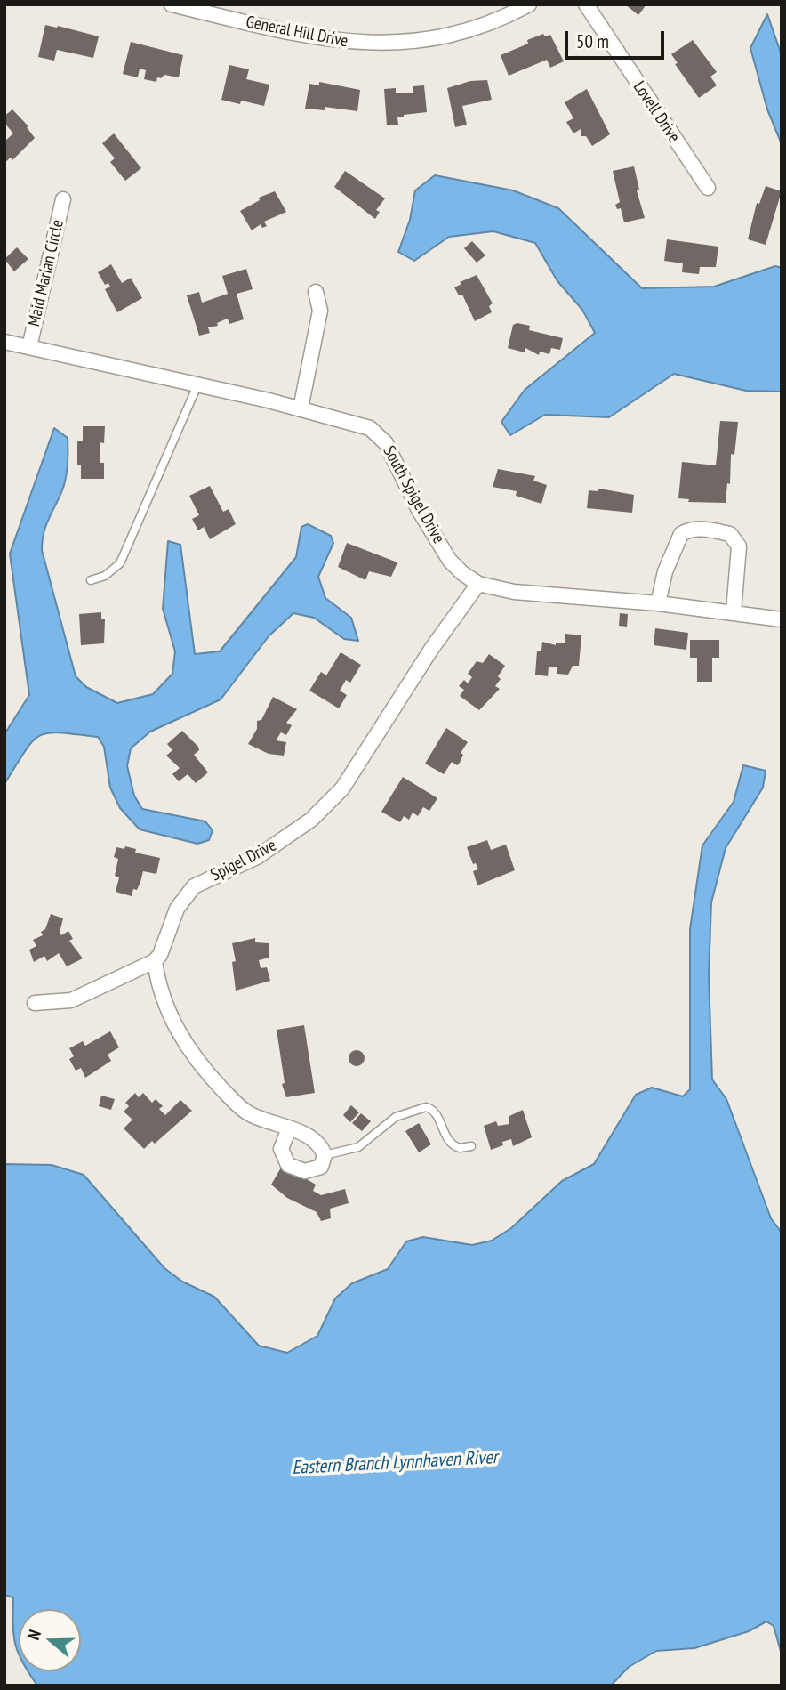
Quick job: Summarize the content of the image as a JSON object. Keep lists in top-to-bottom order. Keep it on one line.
{"streets":{"street":["General Hill Drive","Lovell Drive","Maid Marian Circle","South Spigel Drive","Spigel Drive"]},"crossings":[["Maid Marian Circle","South Spigel Drive"],["South Spigel Drive","Spigel Drive"]],"water":["Eastern Branch Lynnhaven River"],"scale_bar":"50 m","north":"left"}
